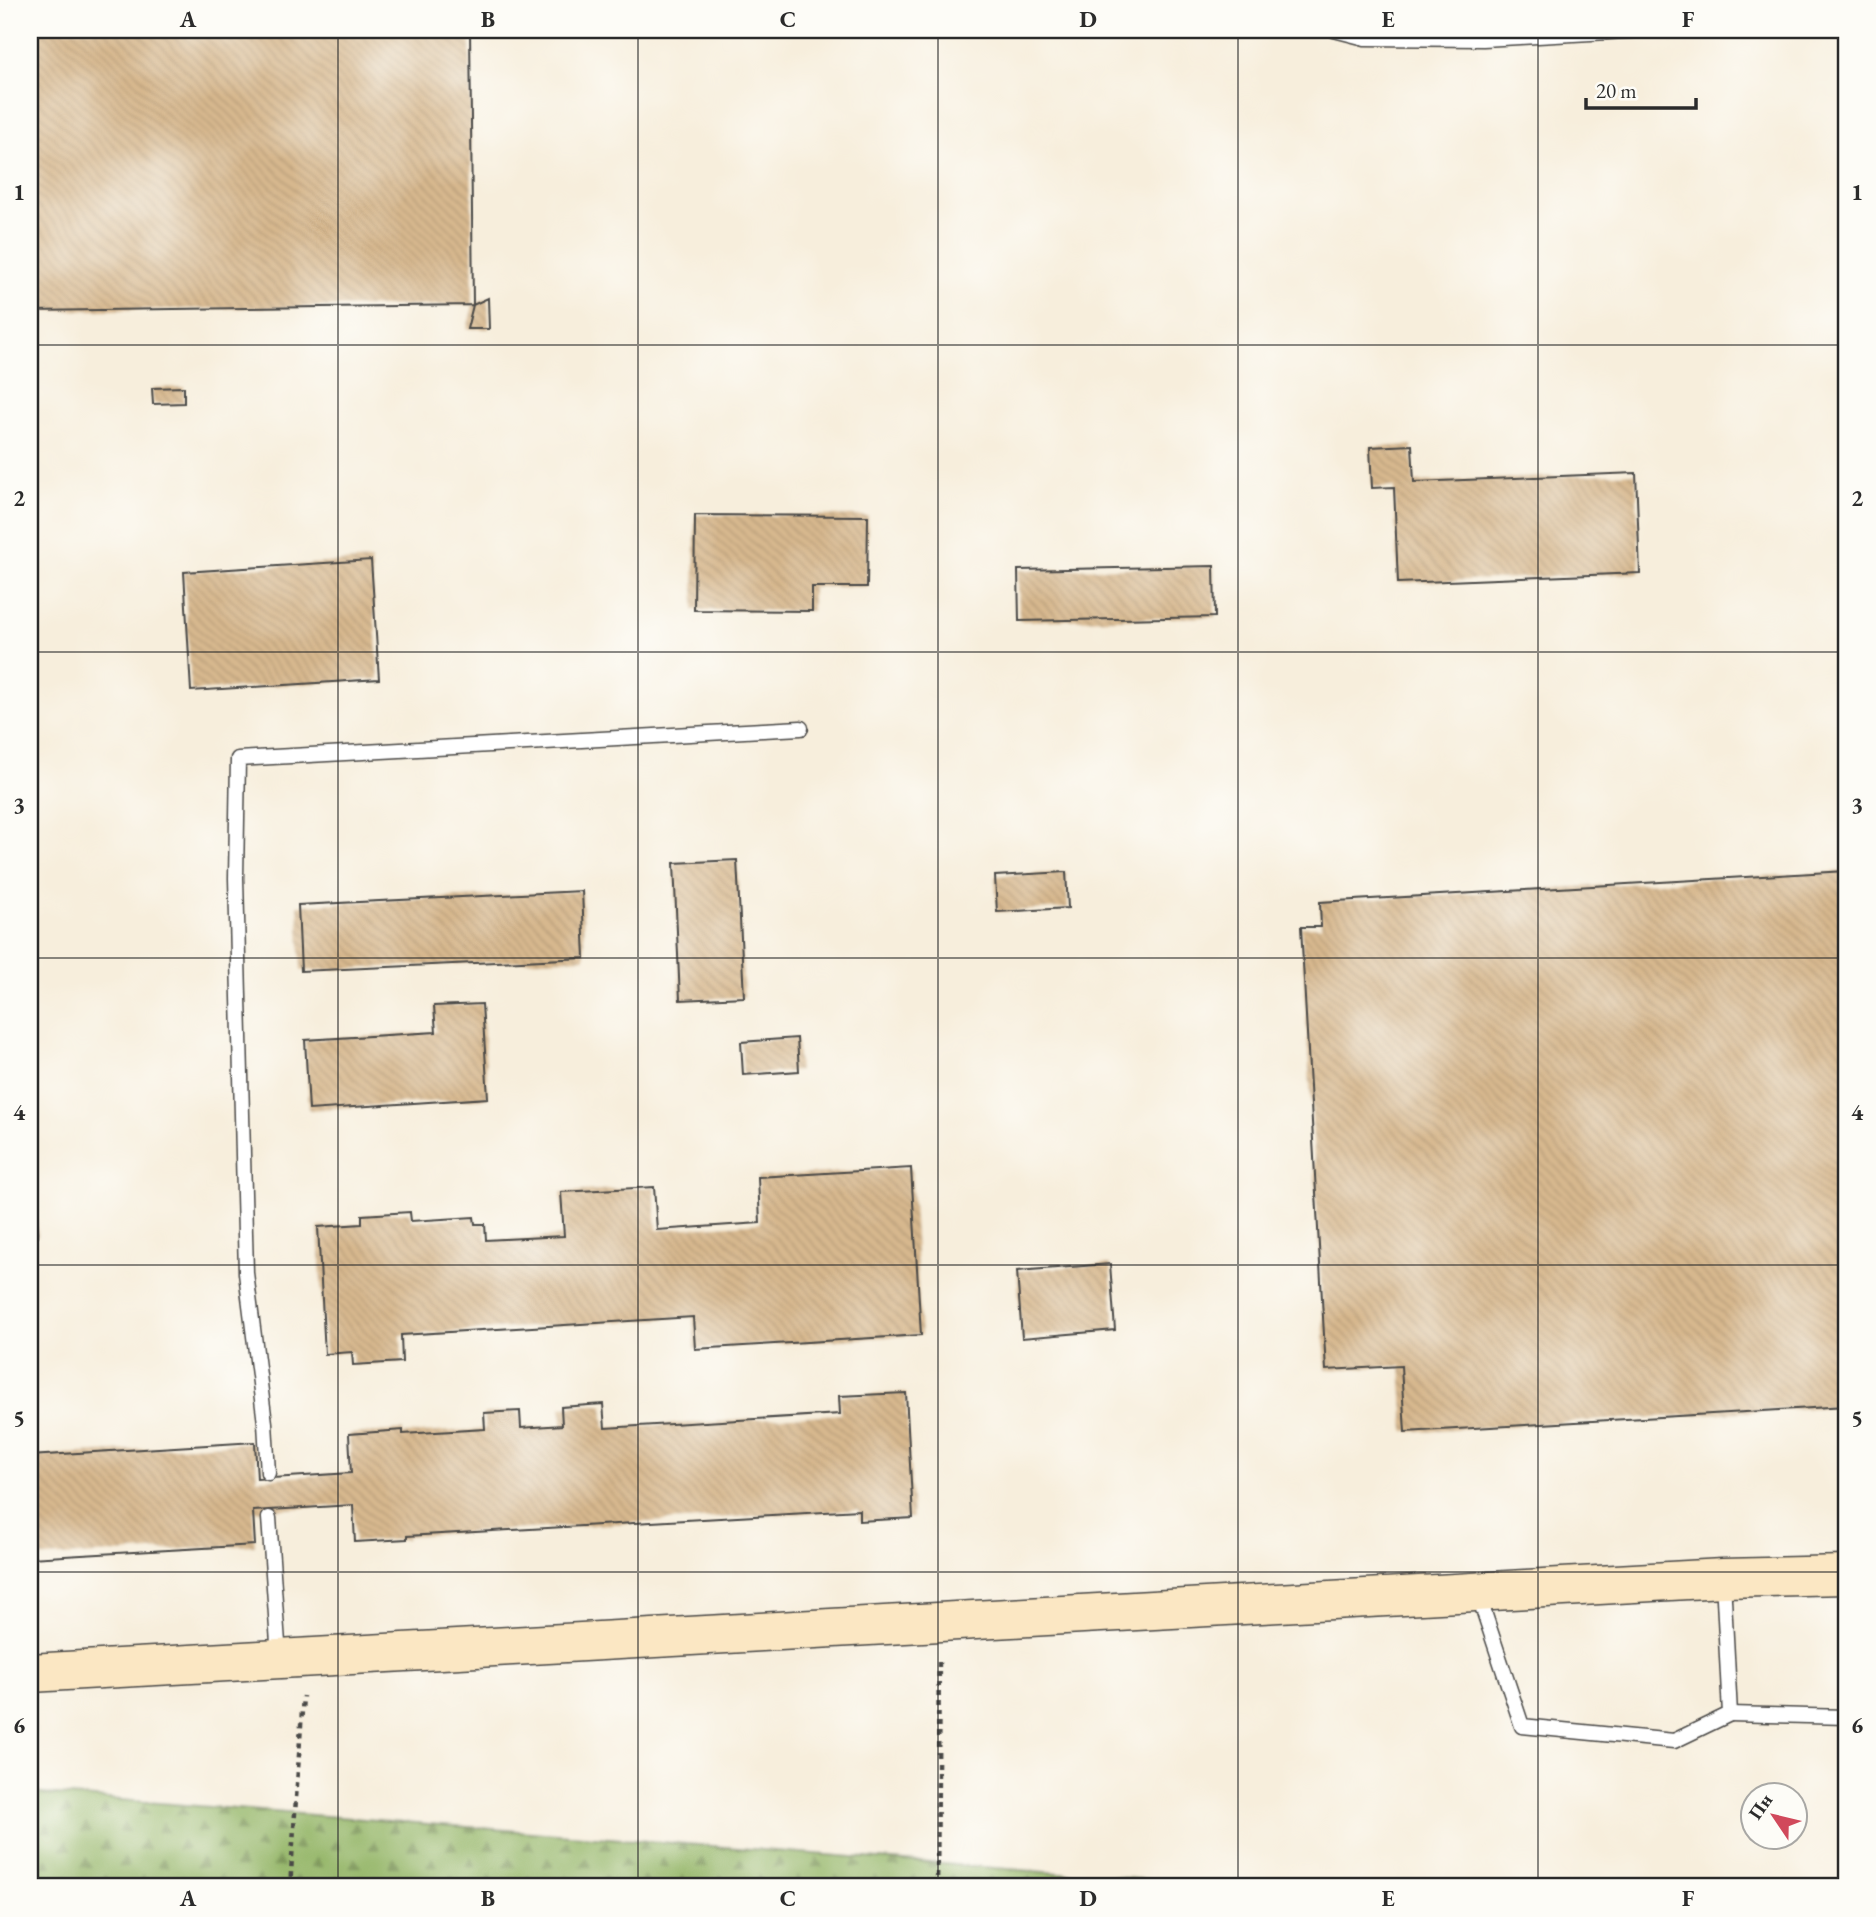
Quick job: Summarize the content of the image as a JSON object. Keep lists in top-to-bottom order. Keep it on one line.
{"scale_bar":"20 m","north":"top left","grid":{"columns":["A","B","C","D","E","F"],"rows":["1","2","3","4","5","6"]}}
